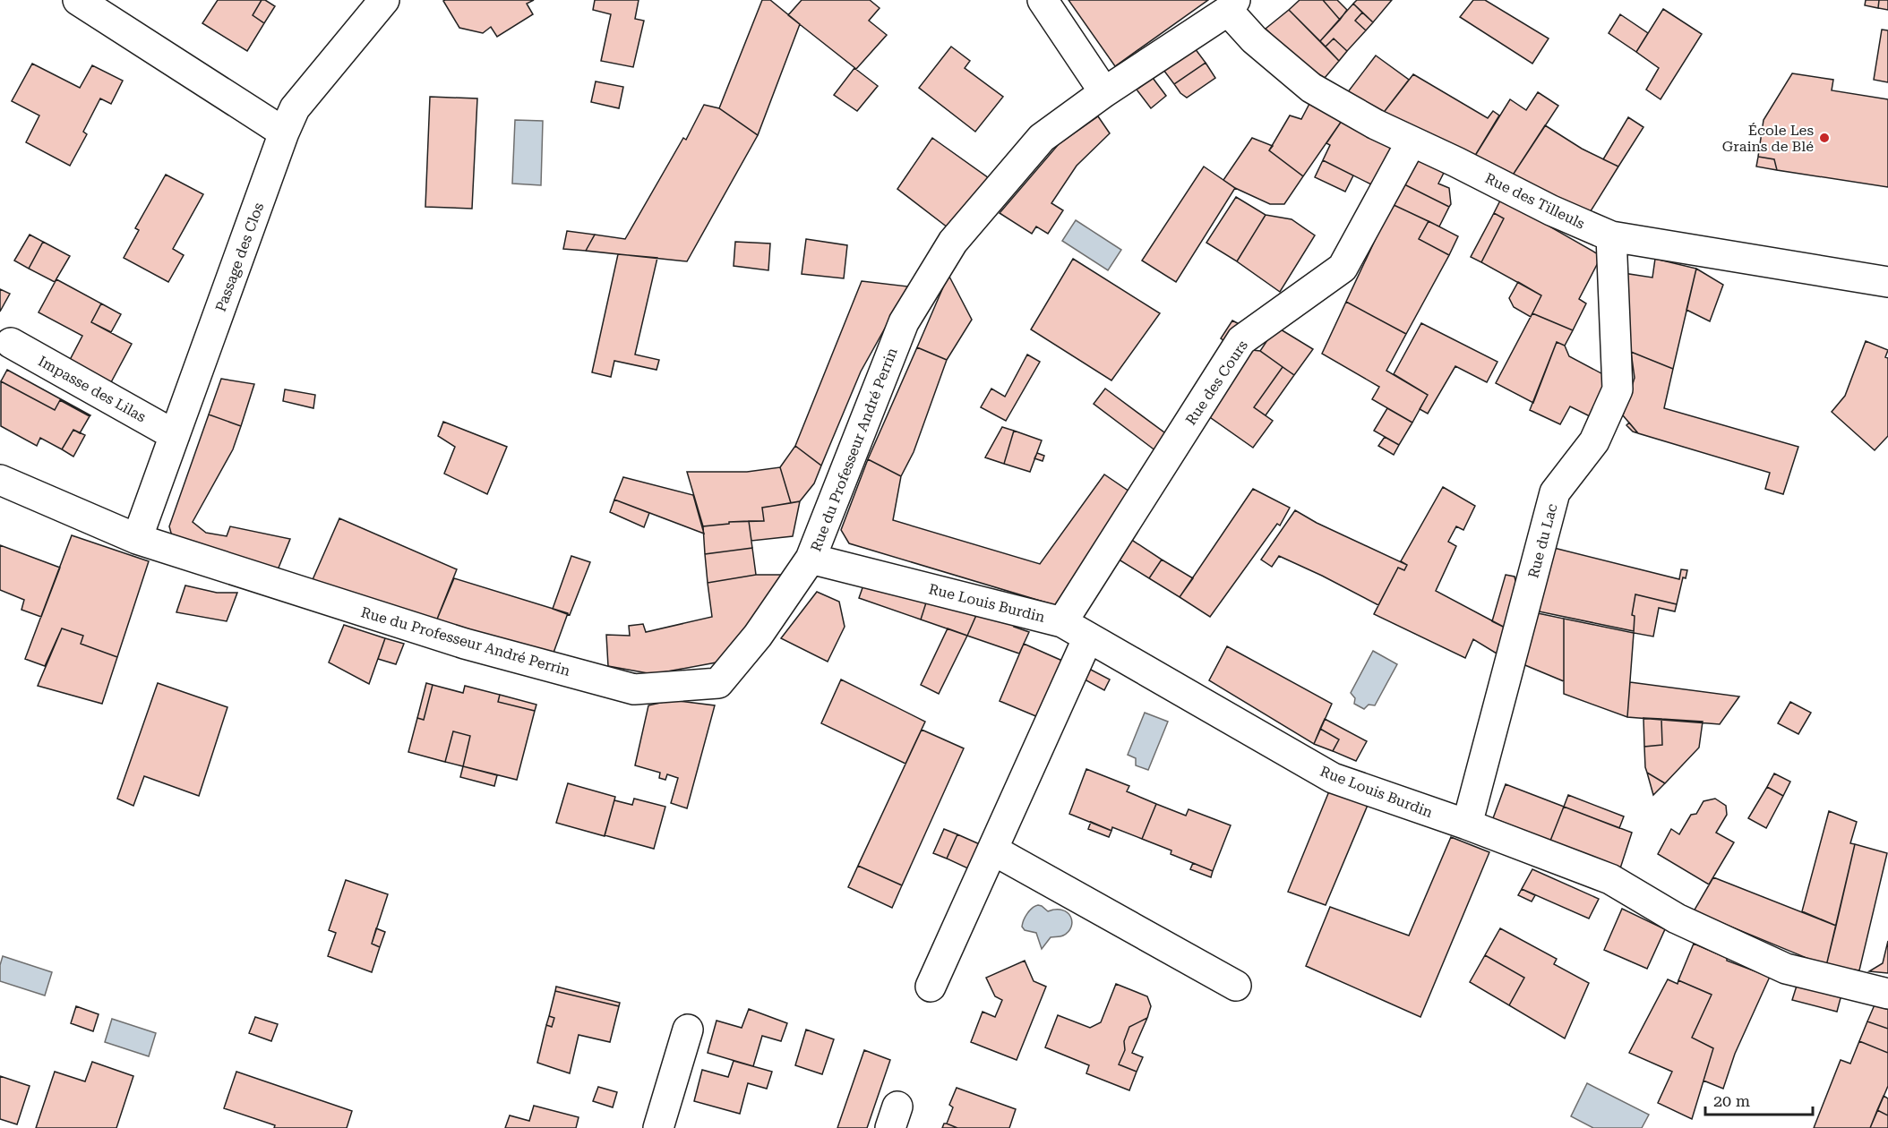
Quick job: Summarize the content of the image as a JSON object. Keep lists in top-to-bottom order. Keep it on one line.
{"streets":{"street":["Rue des Tilleuls","Passage des Clos","Rue des Cours","Impasse des Lilas","Rue du Professeur André Perrin","Rue du Lac","Rue Louis Burdin"]},"crossings":[["Rue des Tilleuls","Rue des Cours"],["Rue des Tilleuls","Rue du Professeur André Perrin"],["Rue des Tilleuls","Rue du Lac"],["Passage des Clos","Impasse des Lilas"],["Passage des Clos","Rue du Professeur André Perrin"],["Rue des Cours","Rue Louis Burdin"],["Rue du Professeur André Perrin","Rue Louis Burdin"],["Rue du Lac","Rue Louis Burdin"]],"places":["École Les Grains de Blé"],"scale_bar":"20 m"}
